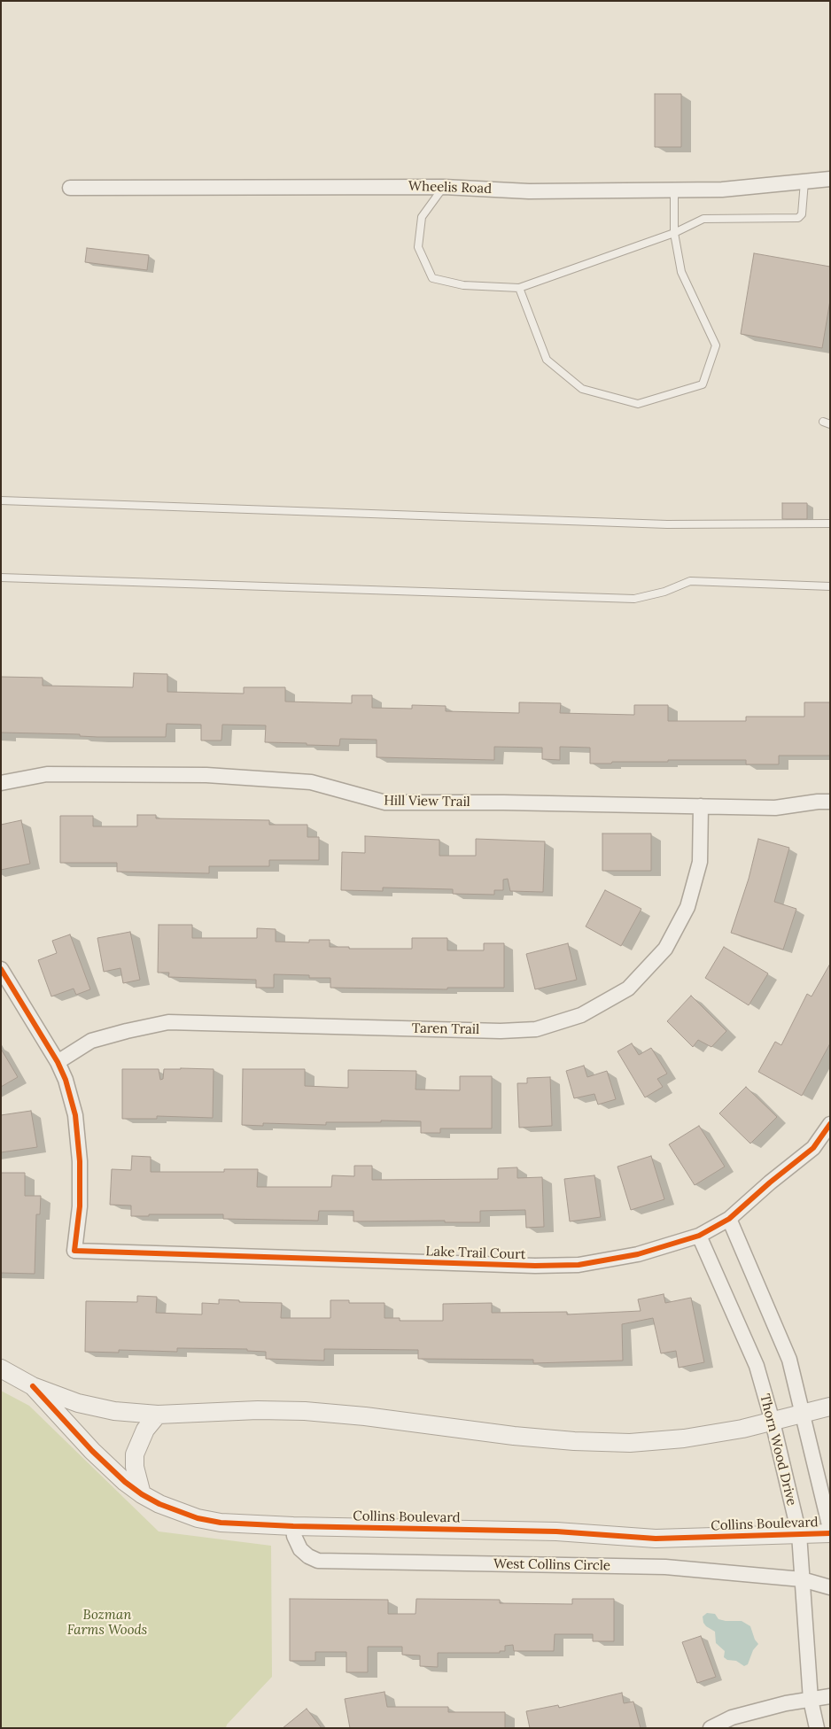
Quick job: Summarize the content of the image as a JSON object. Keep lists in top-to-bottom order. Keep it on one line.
{"streets":{"street":["Wheelis Road","Hill View Trail","Taren Trail","Lake Trail Court","Thorn Wood Drive","Collins Boulevard","West Collins Circle"]},"crossings":[["Hill View Trail","Taren Trail"],["Taren Trail","Lake Trail Court"],["Lake Trail Court","Thorn Wood Drive"],["Thorn Wood Drive","Collins Boulevard"],["Thorn Wood Drive","West Collins Circle"],["Collins Boulevard","West Collins Circle"]],"parks":["Bozman Farms Woods"]}
